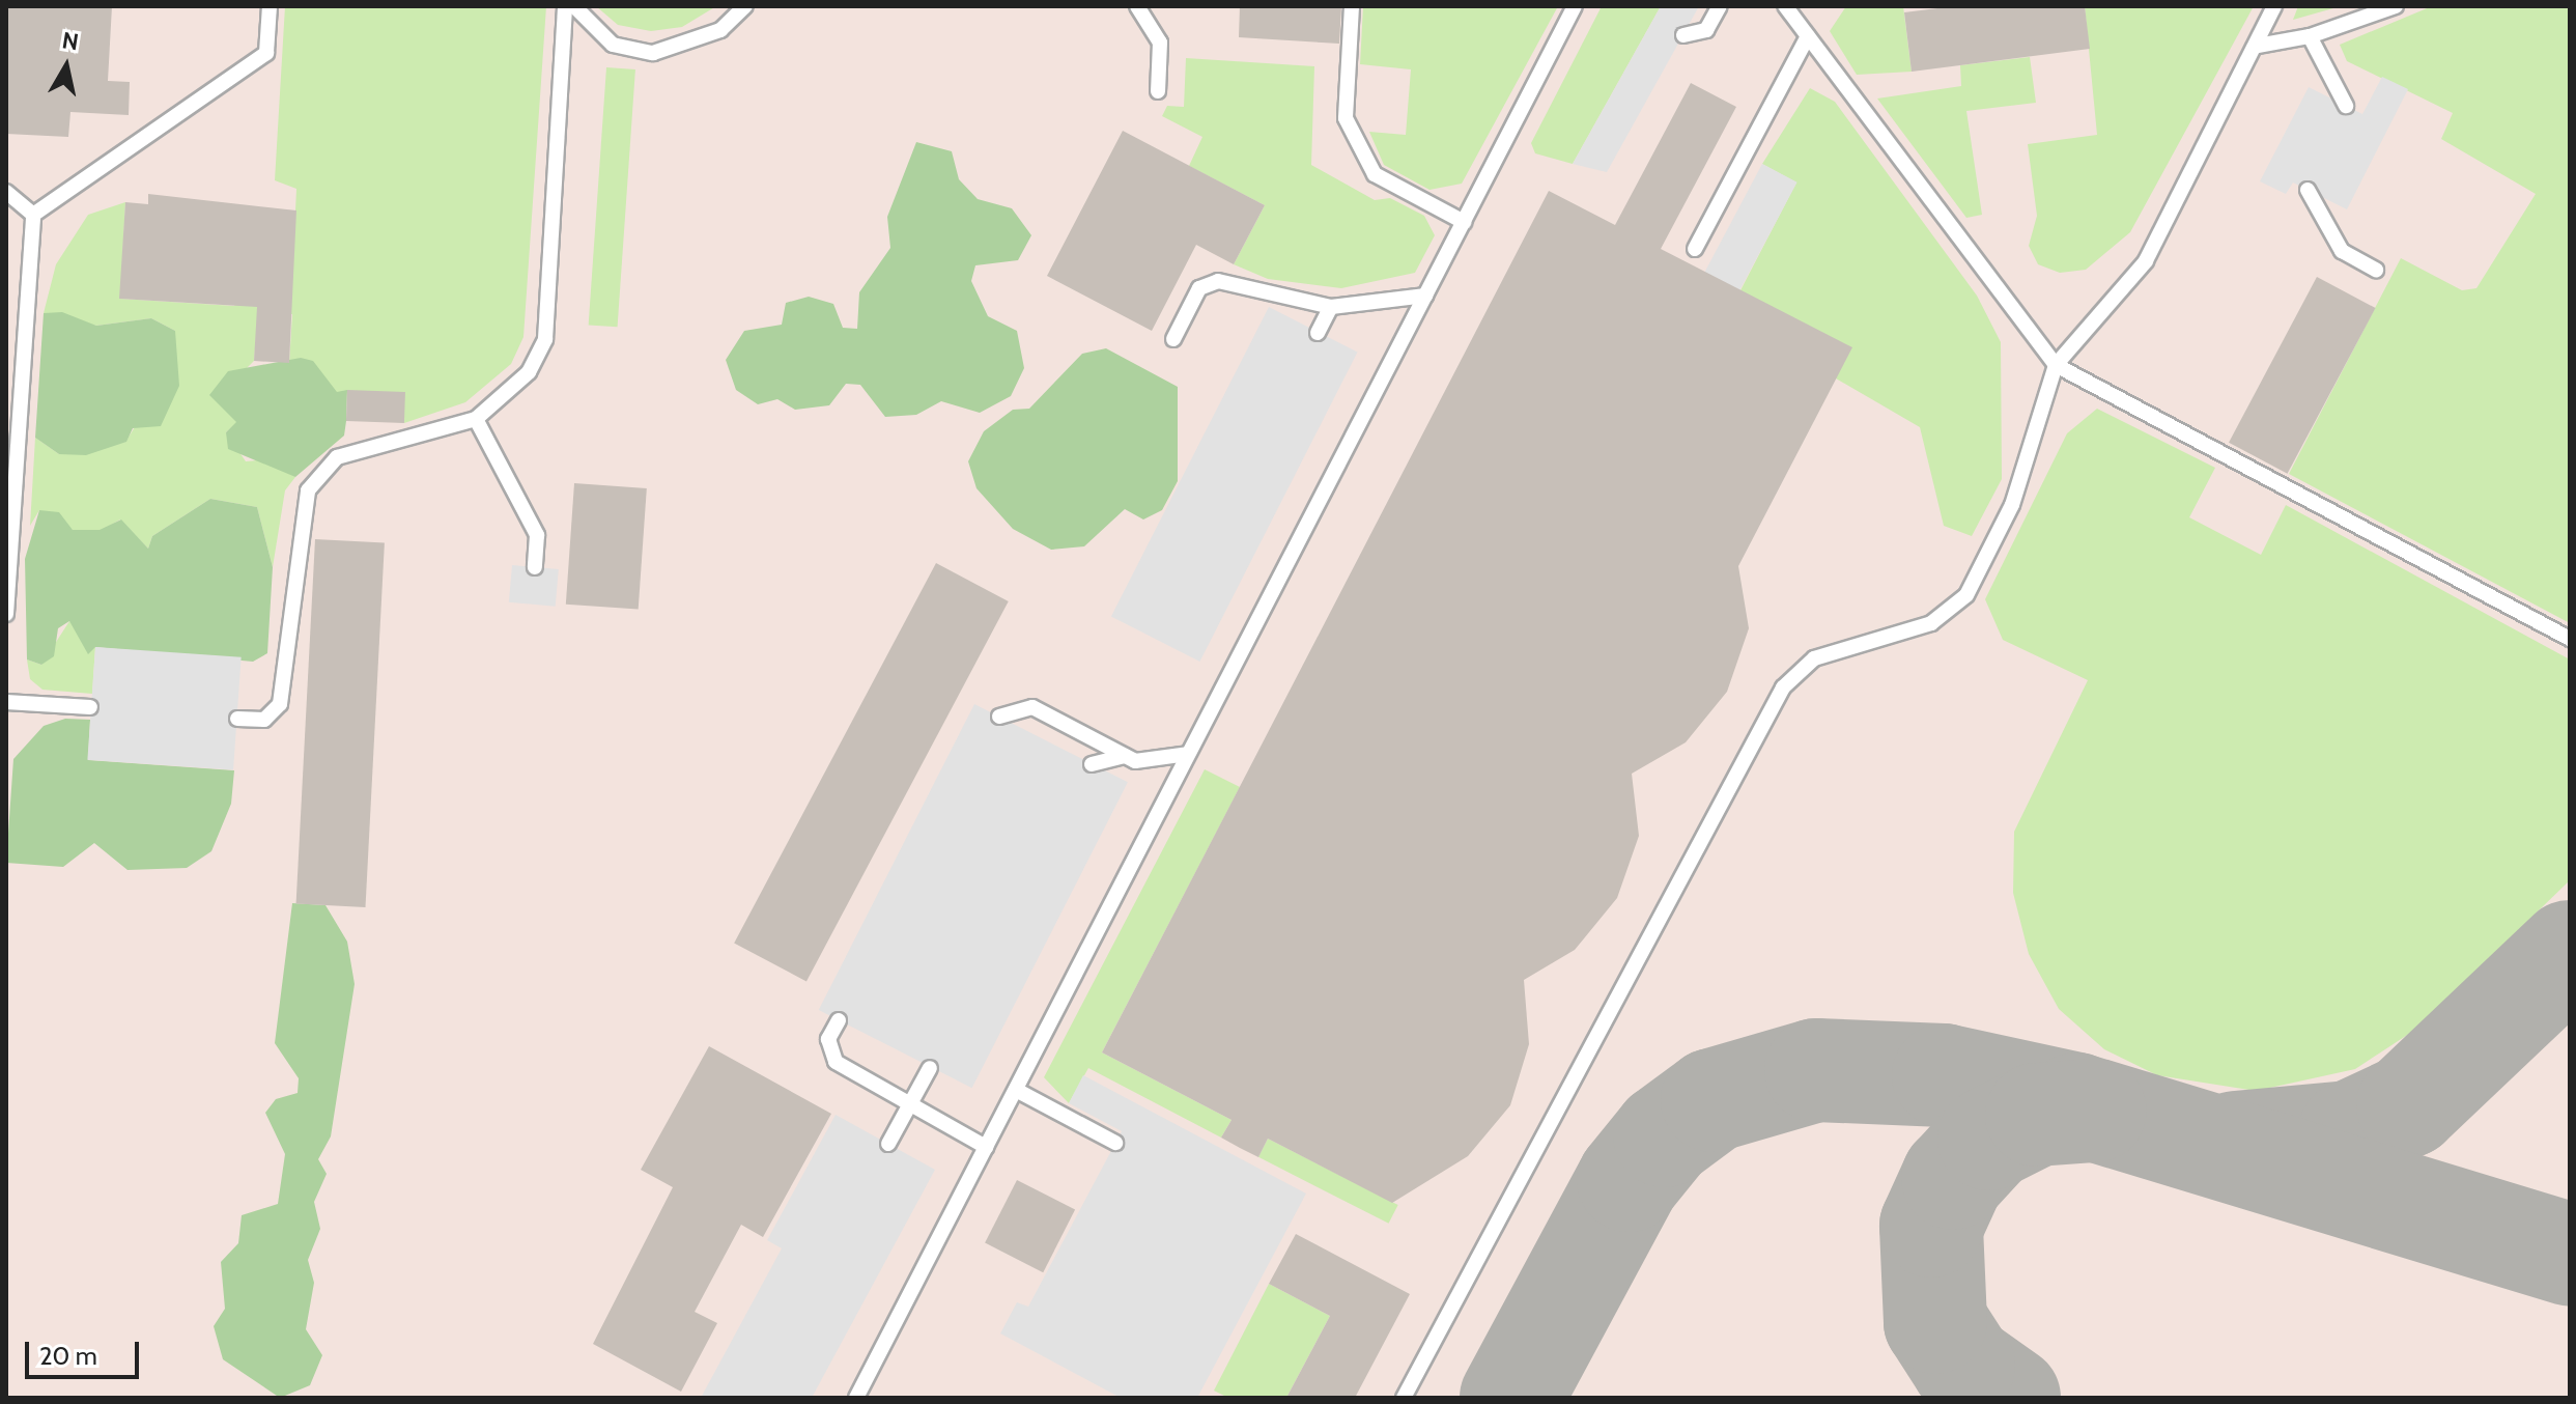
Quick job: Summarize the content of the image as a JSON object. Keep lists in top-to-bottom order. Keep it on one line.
{"scale_bar":"20 m","north":"top"}
